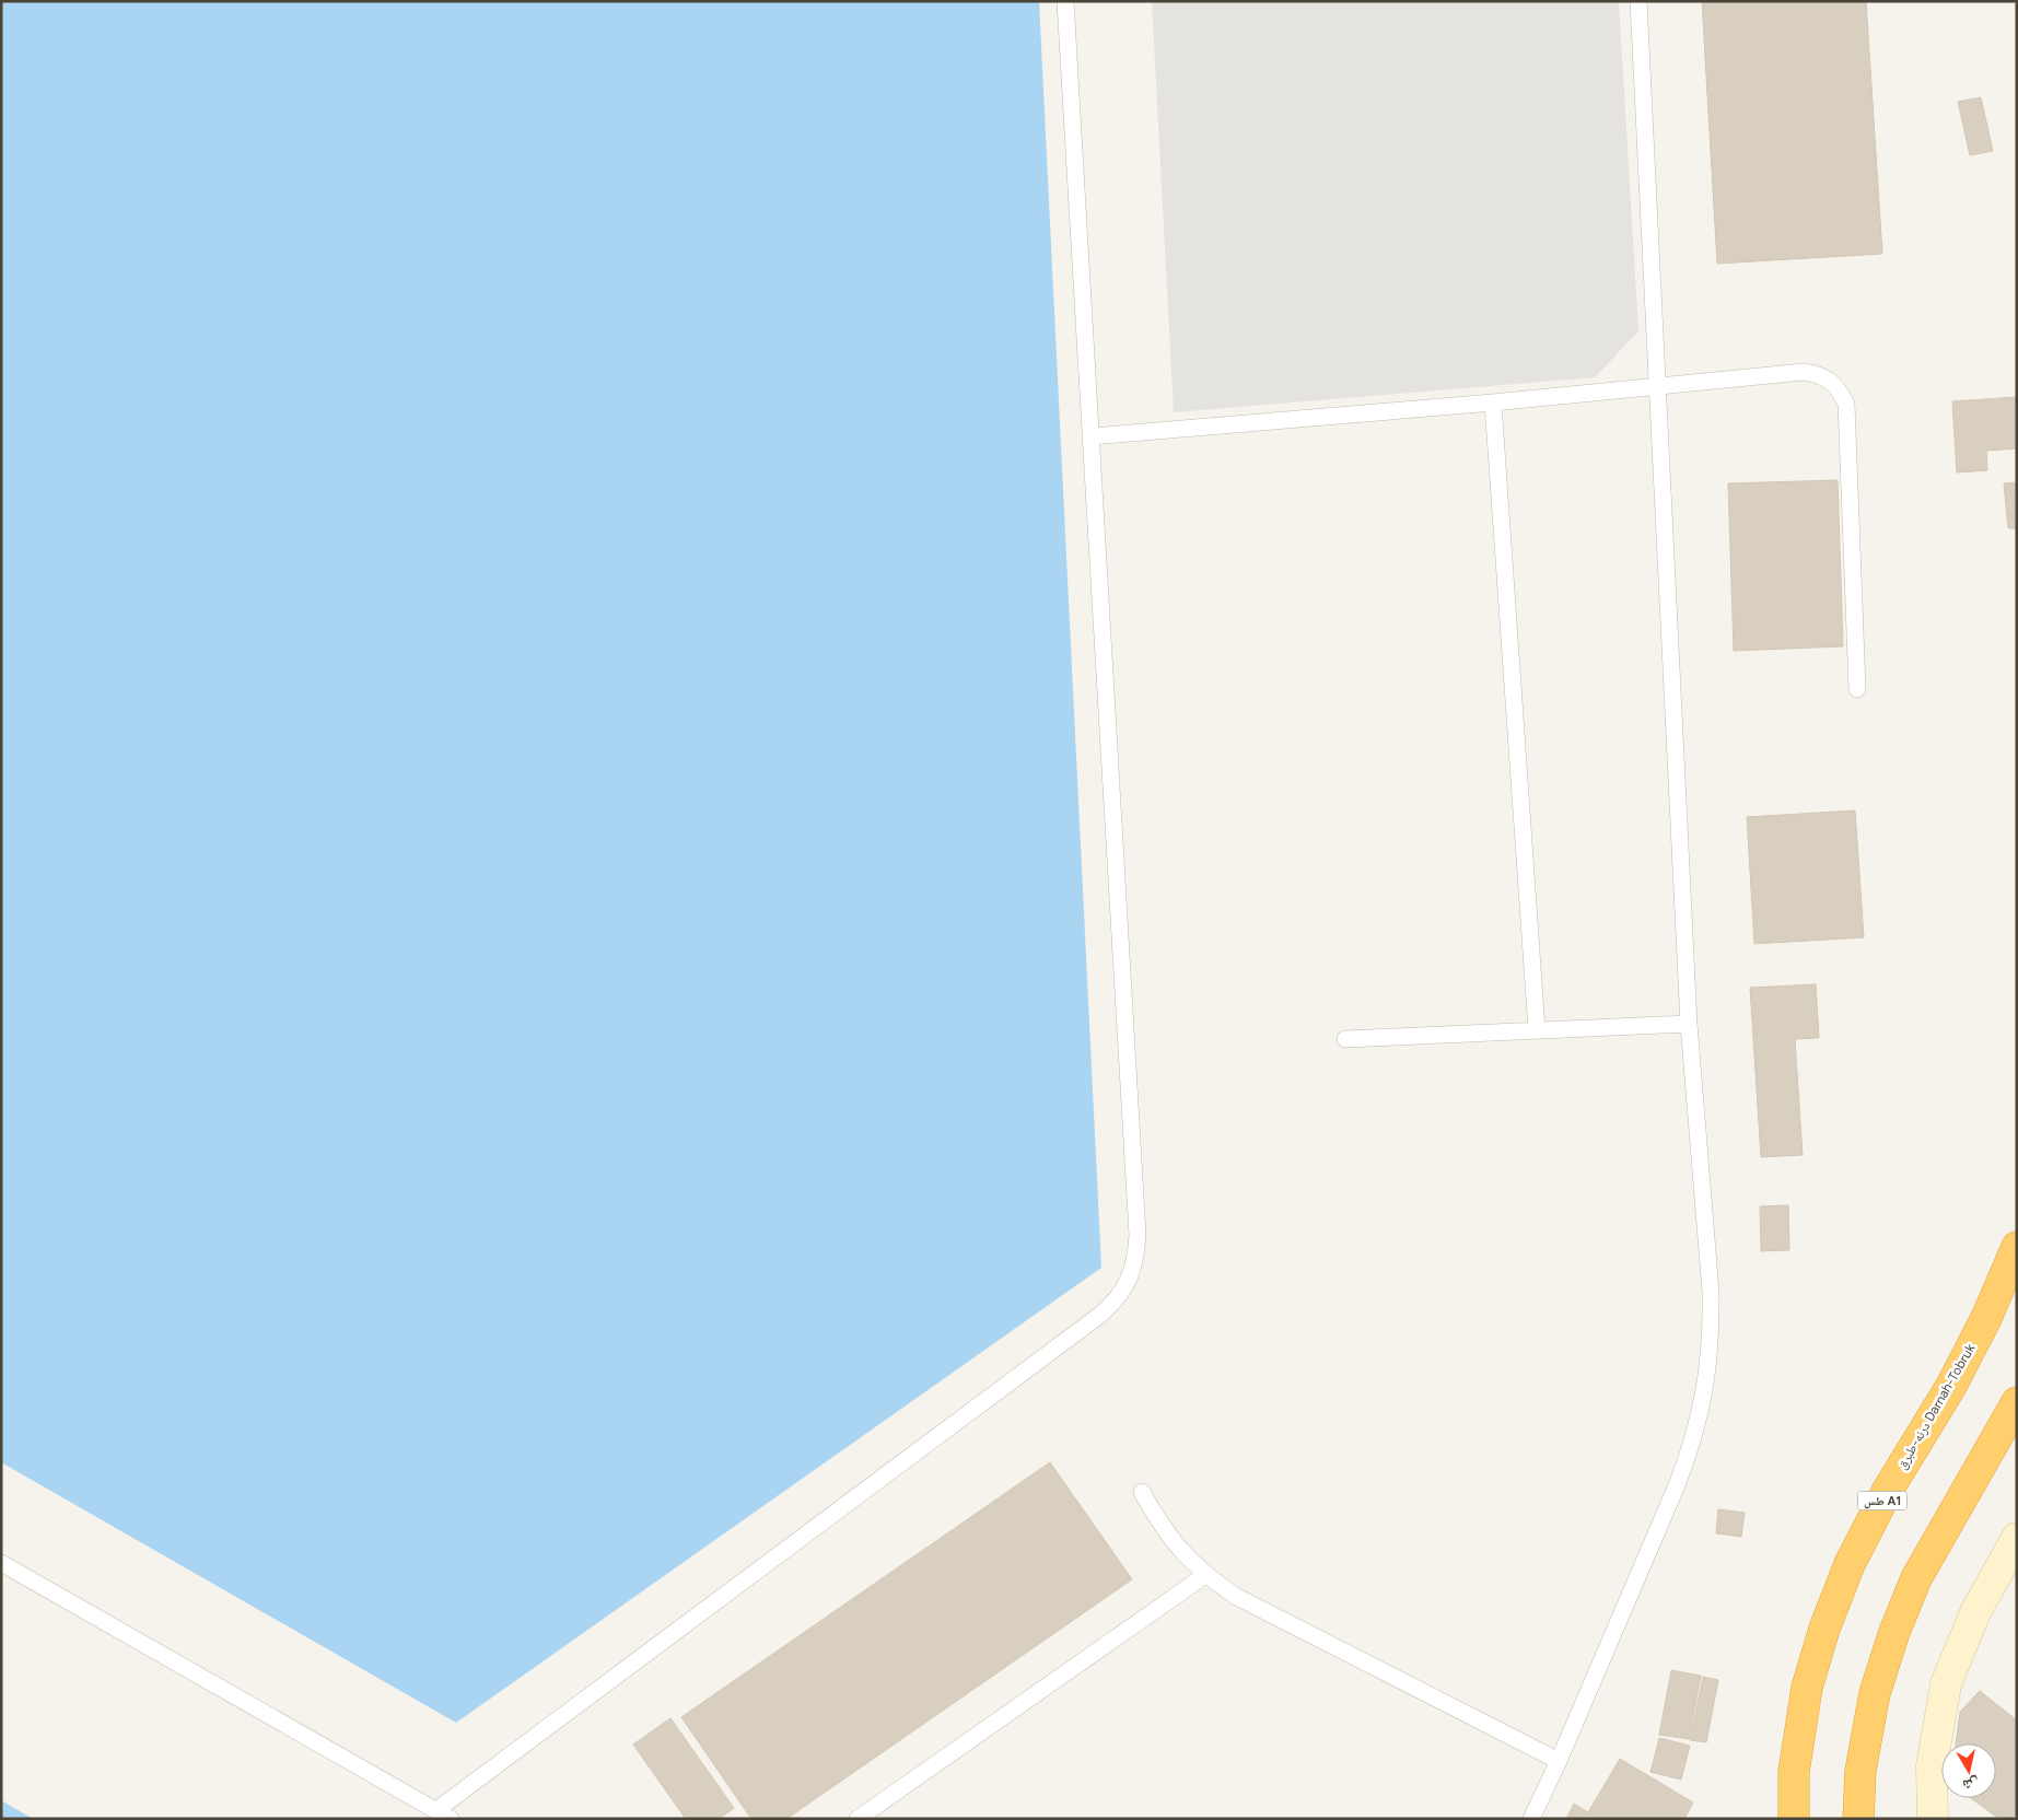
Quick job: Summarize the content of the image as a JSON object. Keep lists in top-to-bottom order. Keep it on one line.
{"streets":{"highway":["درنه-طبرق Darnah-Tobruk","طس A1"]},"north":"bottom"}
